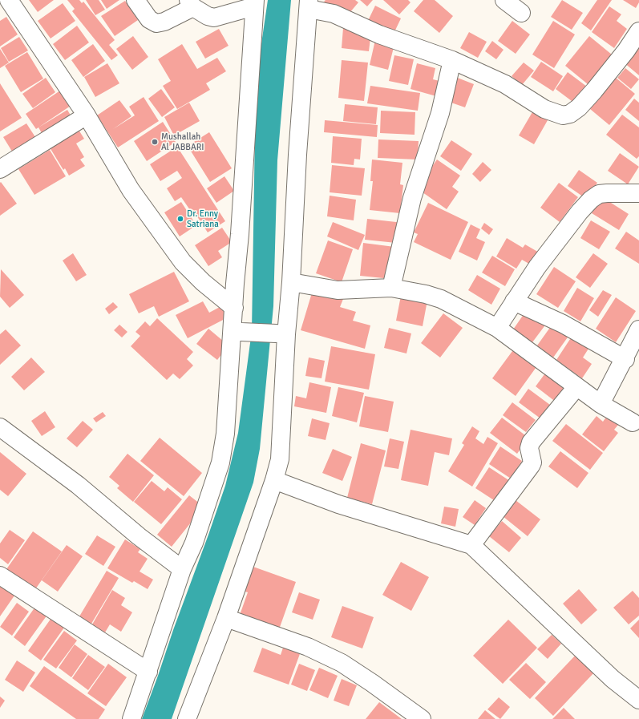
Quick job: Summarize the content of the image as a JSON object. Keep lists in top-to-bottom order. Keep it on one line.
{"places":["Mushallah Al JABBARI","Dr. Enny Satriana"]}
